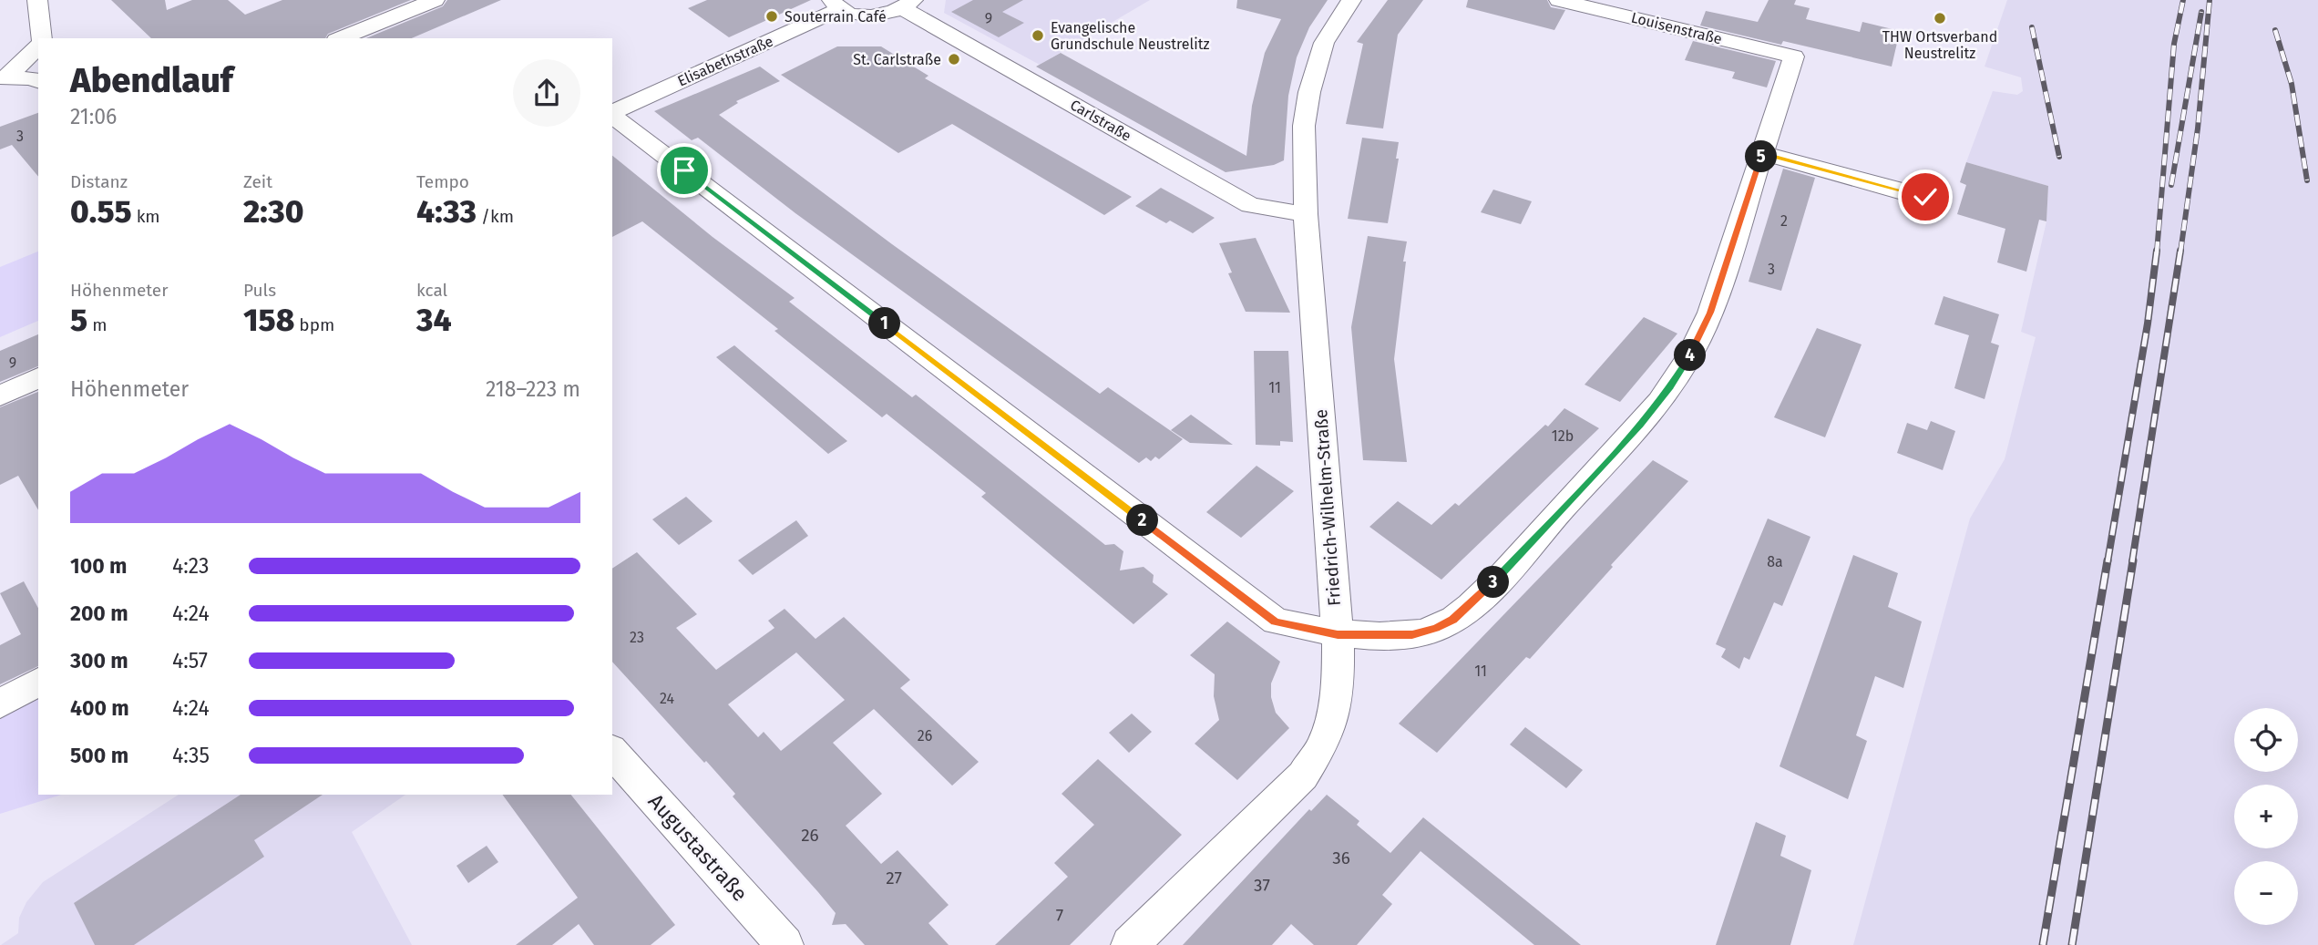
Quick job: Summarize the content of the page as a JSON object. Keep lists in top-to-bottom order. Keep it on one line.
{"streets":{"street":["Louisenstraße","Elisabethstraße","Carlstraße","Friedrich-Wilhelm-Straße","Augustastraße"]},"crossings":[["Carlstraße","Friedrich-Wilhelm-Straße"]],"places":["Souterrain Café","THW Ortsverband Neustrelitz","Evangelische Grundschule Neustrelitz","St. Carlstraße"],"house_numbers":["9","3","2","3","9","11","12b","8a","23","11","24","26","26","36","27","37","7"],"page":{"heading":["Abendlauf","21:06"],"pins":["5","1","4","2","3"],"stats":[["Distanz","0.55 km"],["Zeit","2:30"],["Tempo","4:33 /km"],["Höhenmeter","5 m"],["Puls","158 bpm"],["kcal","34"]],"chart":["Höhenmeter","218–223 m"],"list":[{"name":"100 m","note":"4:23"},{"name":"200 m","note":"4:24"},{"name":"300 m","note":"4:57"},{"name":"400 m","note":"4:24"},{"name":"500 m","note":"4:35"}],"map_buttons":["+","−"]}}
